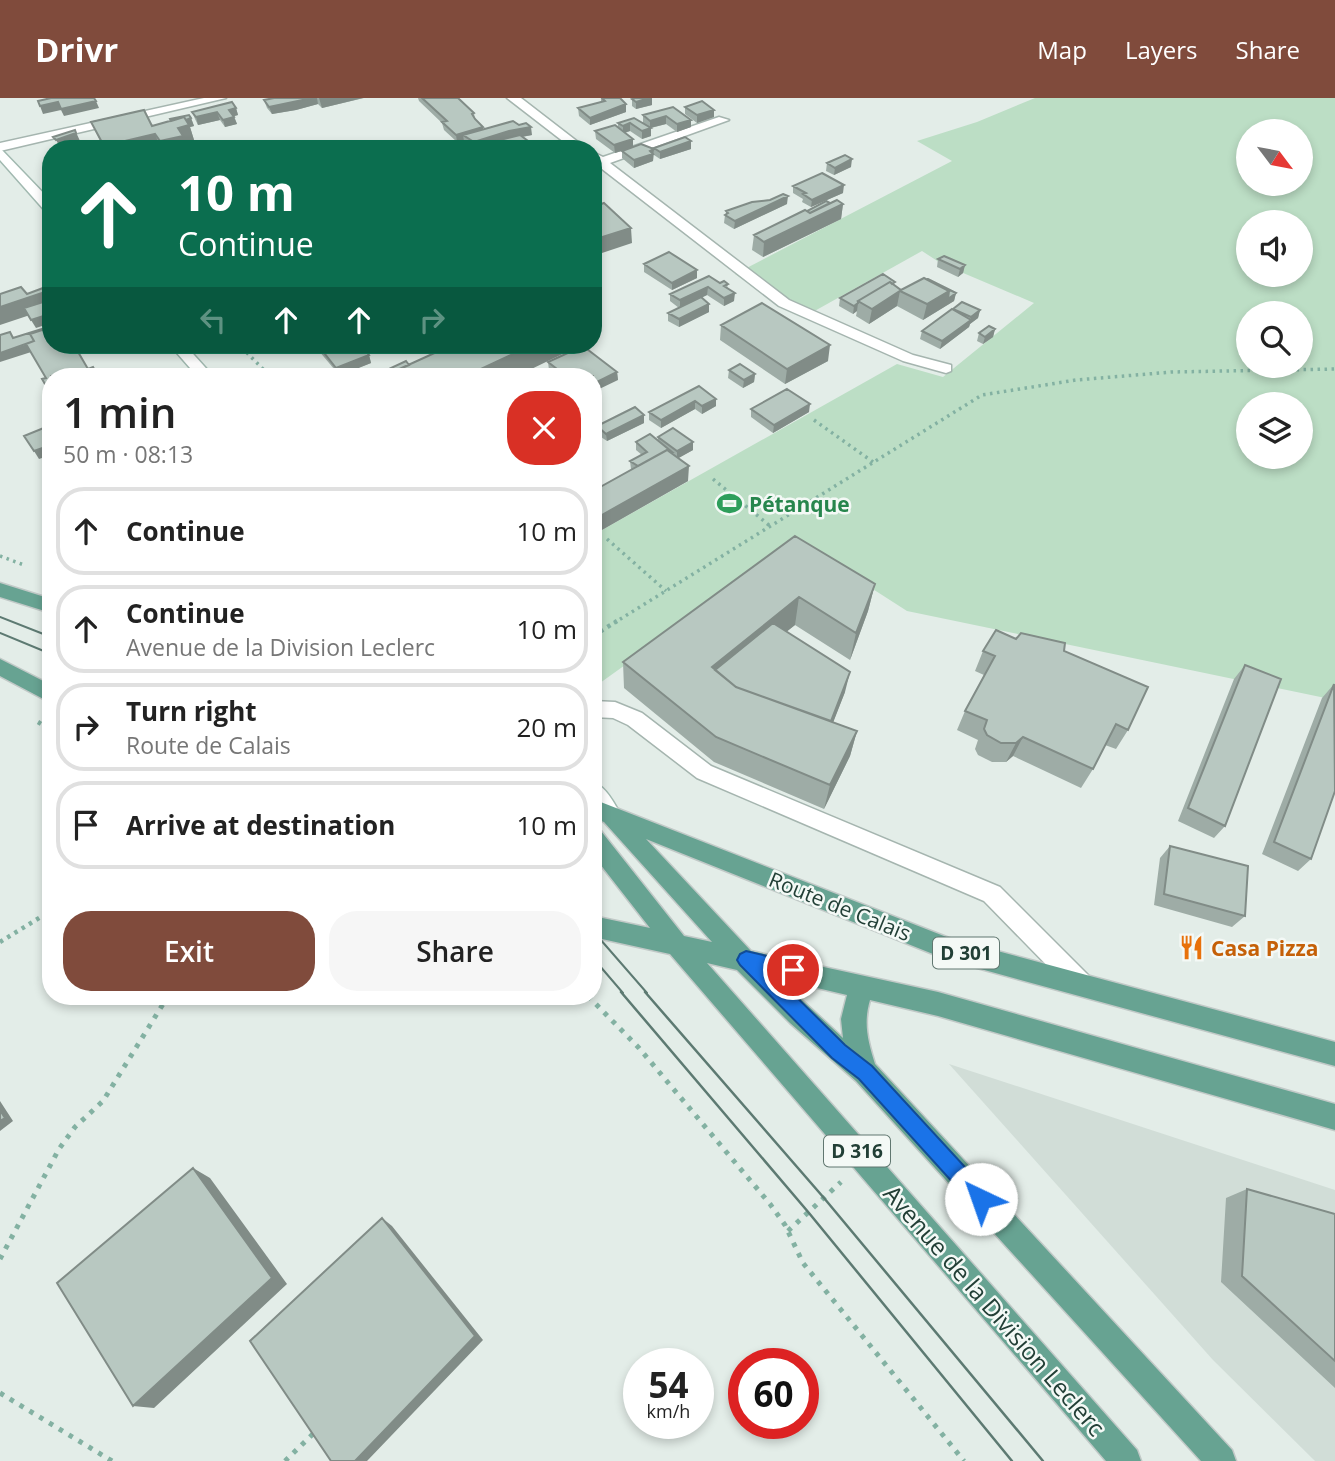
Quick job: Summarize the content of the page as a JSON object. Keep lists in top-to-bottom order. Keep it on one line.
{"streets":{"main road":["Route de Calais","D 301","D 316","Avenue de la Division Leclerc"]},"places":{"sports":["Pétanque"],"restaurant":["Casa Pizza"]},"north":"bottom right","page":{"header":"Drivr","nav":["Map","Layers","Share"],"turn":["10 m","Continue"],"heading":["1 min","50 m · 08:13"],"list":[{"name":"Continue","value":"10 m"},{"name":"Continue","note":"Avenue de la Division Leclerc","value":"10 m"},{"name":"Turn right","note":"Route de Calais","value":"20 m"},{"name":"Arrive at destination","value":"10 m"}],"buttons":["Exit","Share"],"speed":"54 km/h","limit":"60"}}
